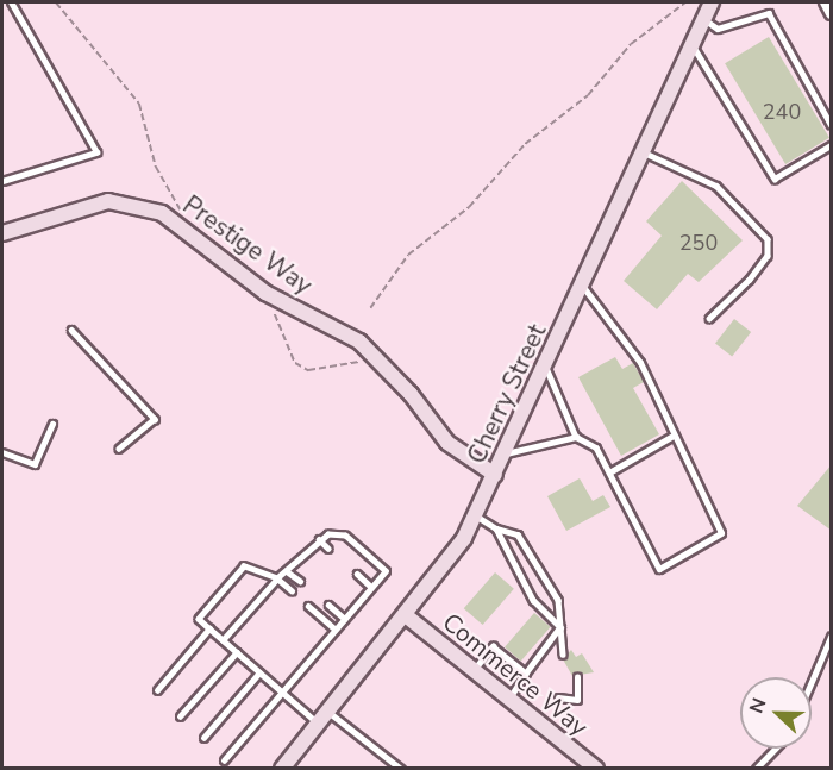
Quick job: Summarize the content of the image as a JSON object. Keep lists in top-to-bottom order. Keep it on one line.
{"streets":{"main road":["Prestige Way","Cherry Street","Commerce Way"]},"crossings":[["Prestige Way","Cherry Street"],["Cherry Street","Commerce Way"]],"house_numbers":["240","250"],"north":"left"}
